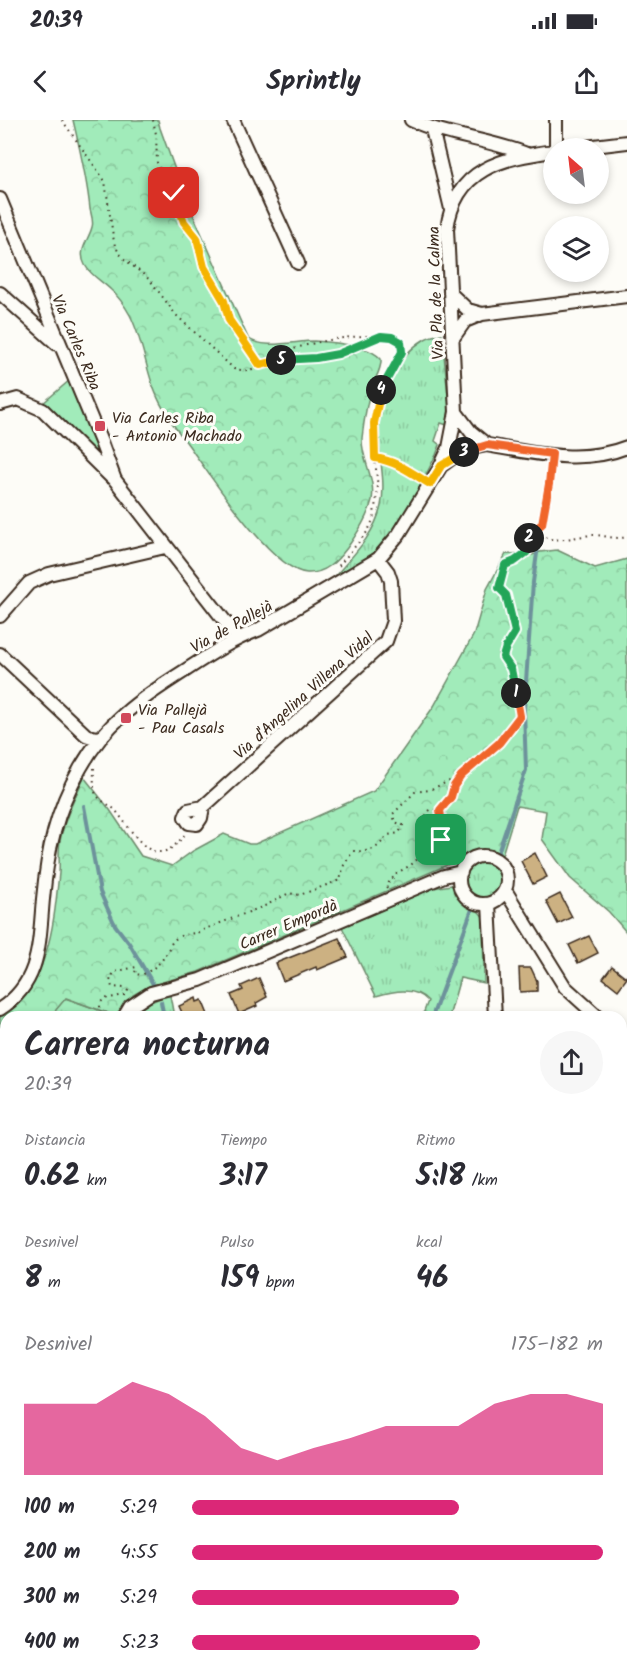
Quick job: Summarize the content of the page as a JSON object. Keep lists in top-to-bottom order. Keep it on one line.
{"streets":{"street":["Via Pla de la Calma","Via Carles Riba","Via de Pallejà","Via d'Angelina Villena Vidal","Carrer Empordà"]},"crossings":[["Via Pla de la Calma","Via de Pallejà"],["Via Carles Riba","Via de Pallejà"],["Via de Pallejà","Via d'Angelina Villena Vidal"]],"places":{"transit":["Via Carles Riba - Antonio Machado","Via Pallejà - Pau Casals"]},"north":"top left","page":{"status":"20:39","header":"Sprintly","pins":["5","4","3","2","1"],"heading":["Carrera nocturna","20:39"],"stats":[["Distancia","0.62 km"],["Tiempo","3:17"],["Ritmo","5:18 /km"],["Desnivel","8 m"],["Pulso","159 bpm"],["kcal","46"]],"chart":["Desnivel","175–182 m"],"list":[{"name":"100 m","note":"5:29"},{"name":"200 m","note":"4:55"},{"name":"300 m","note":"5:29"},{"name":"400 m","note":"5:23"}]}}
